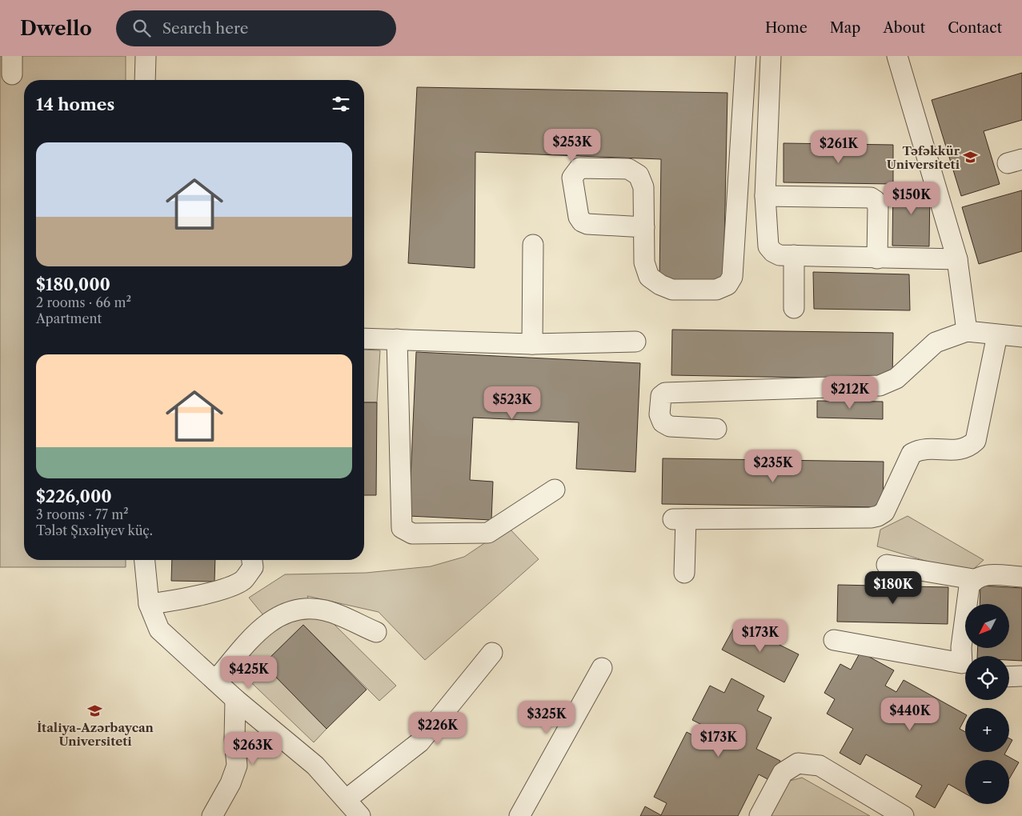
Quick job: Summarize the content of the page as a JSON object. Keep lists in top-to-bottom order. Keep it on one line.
{"places":{"school or university":["Təfəkkür Universiteti","İtaliya-Azərbaycan Universiteti"]},"north":"bottom left","page":{"header":"Dwello","search":"Search here","nav":["Home","Map","About","Contact"],"heading":"14 homes","list":[{"name":"$180,000","note":"2 rooms · 66 m² · Apartment"},{"name":"$226,000","note":"3 rooms · 77 m² · Tələt Şıxəliyev küç."}],"price":["$253K","$261K","$150K","$212K","$523K","$235K","$180K","$173K","$425K","$440K","$325K","$226K","$173K","$263K"],"map_buttons":["+","−"]}}
